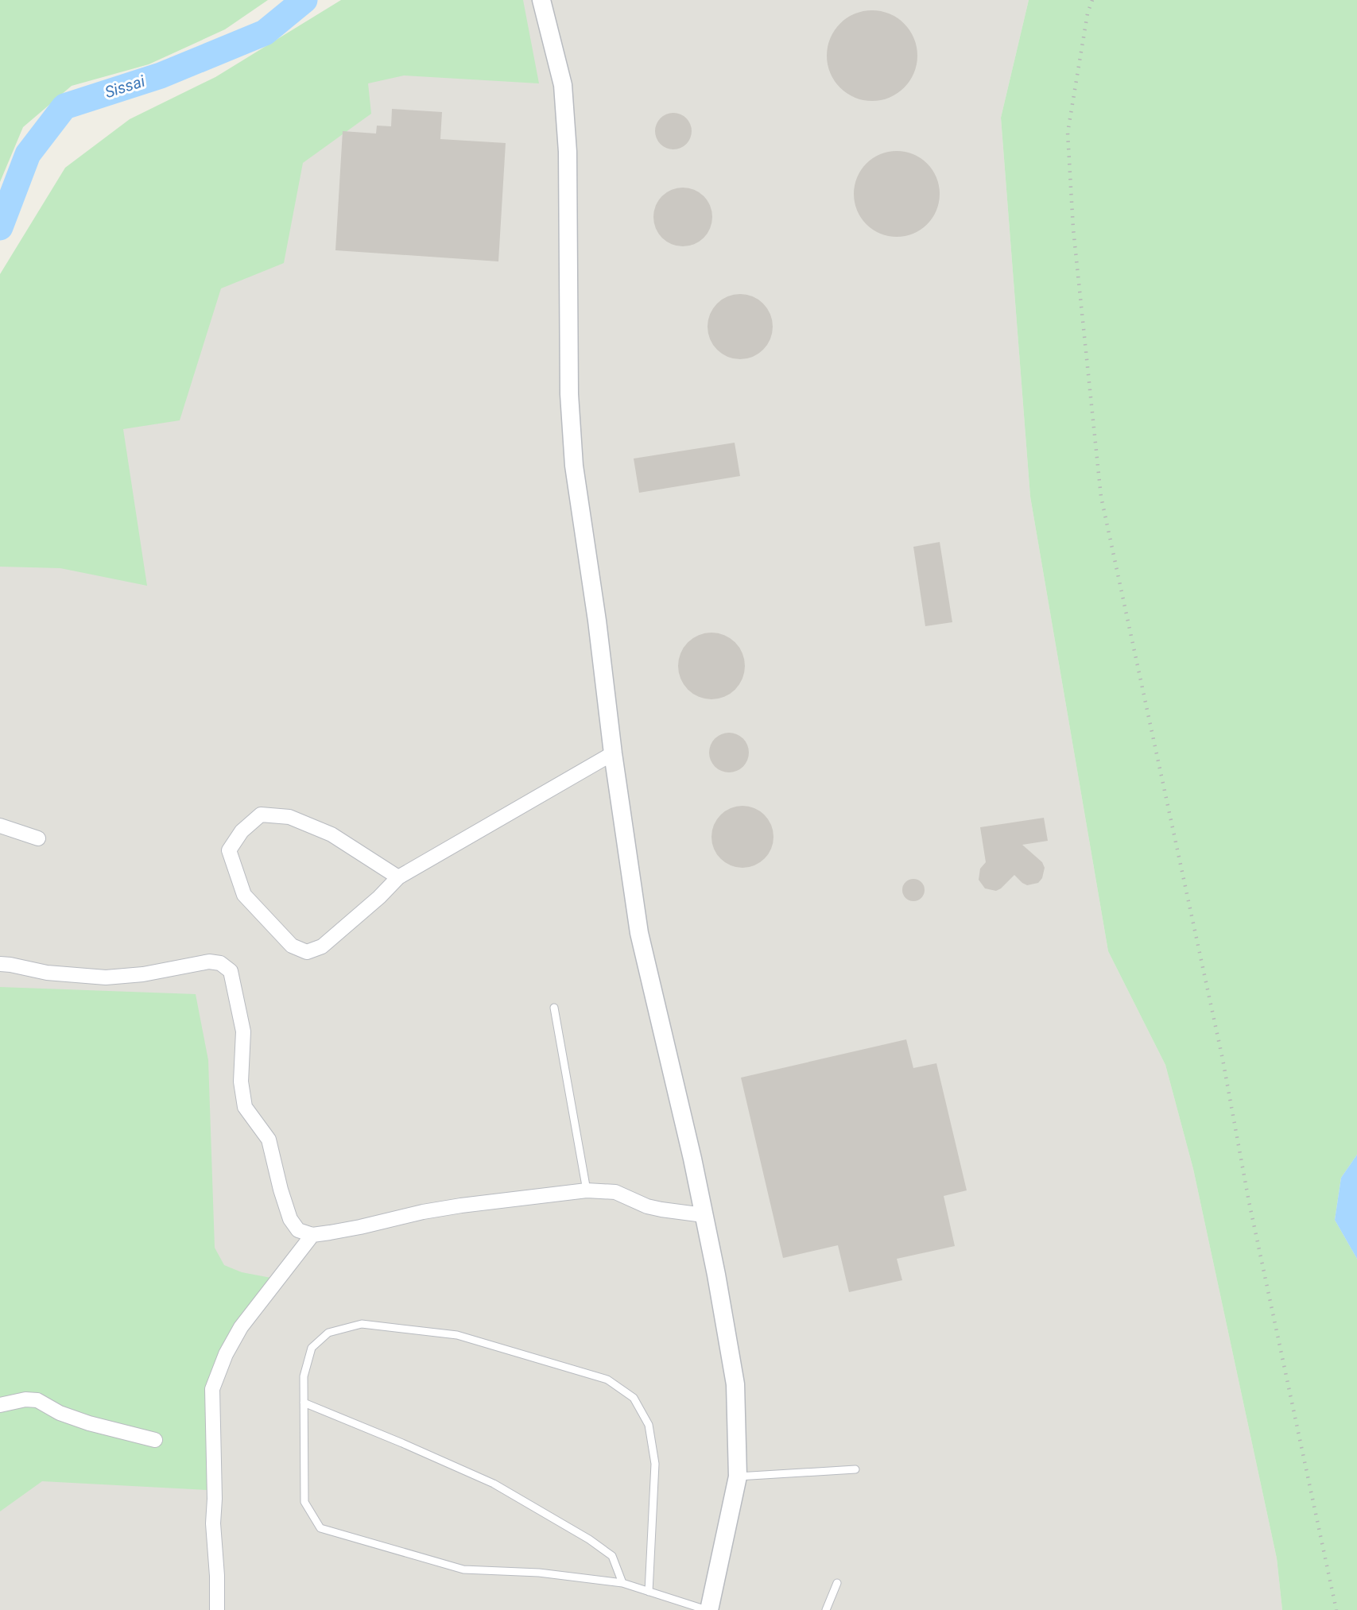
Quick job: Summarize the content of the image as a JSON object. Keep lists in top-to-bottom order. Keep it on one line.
{"water":["Sissai"]}
